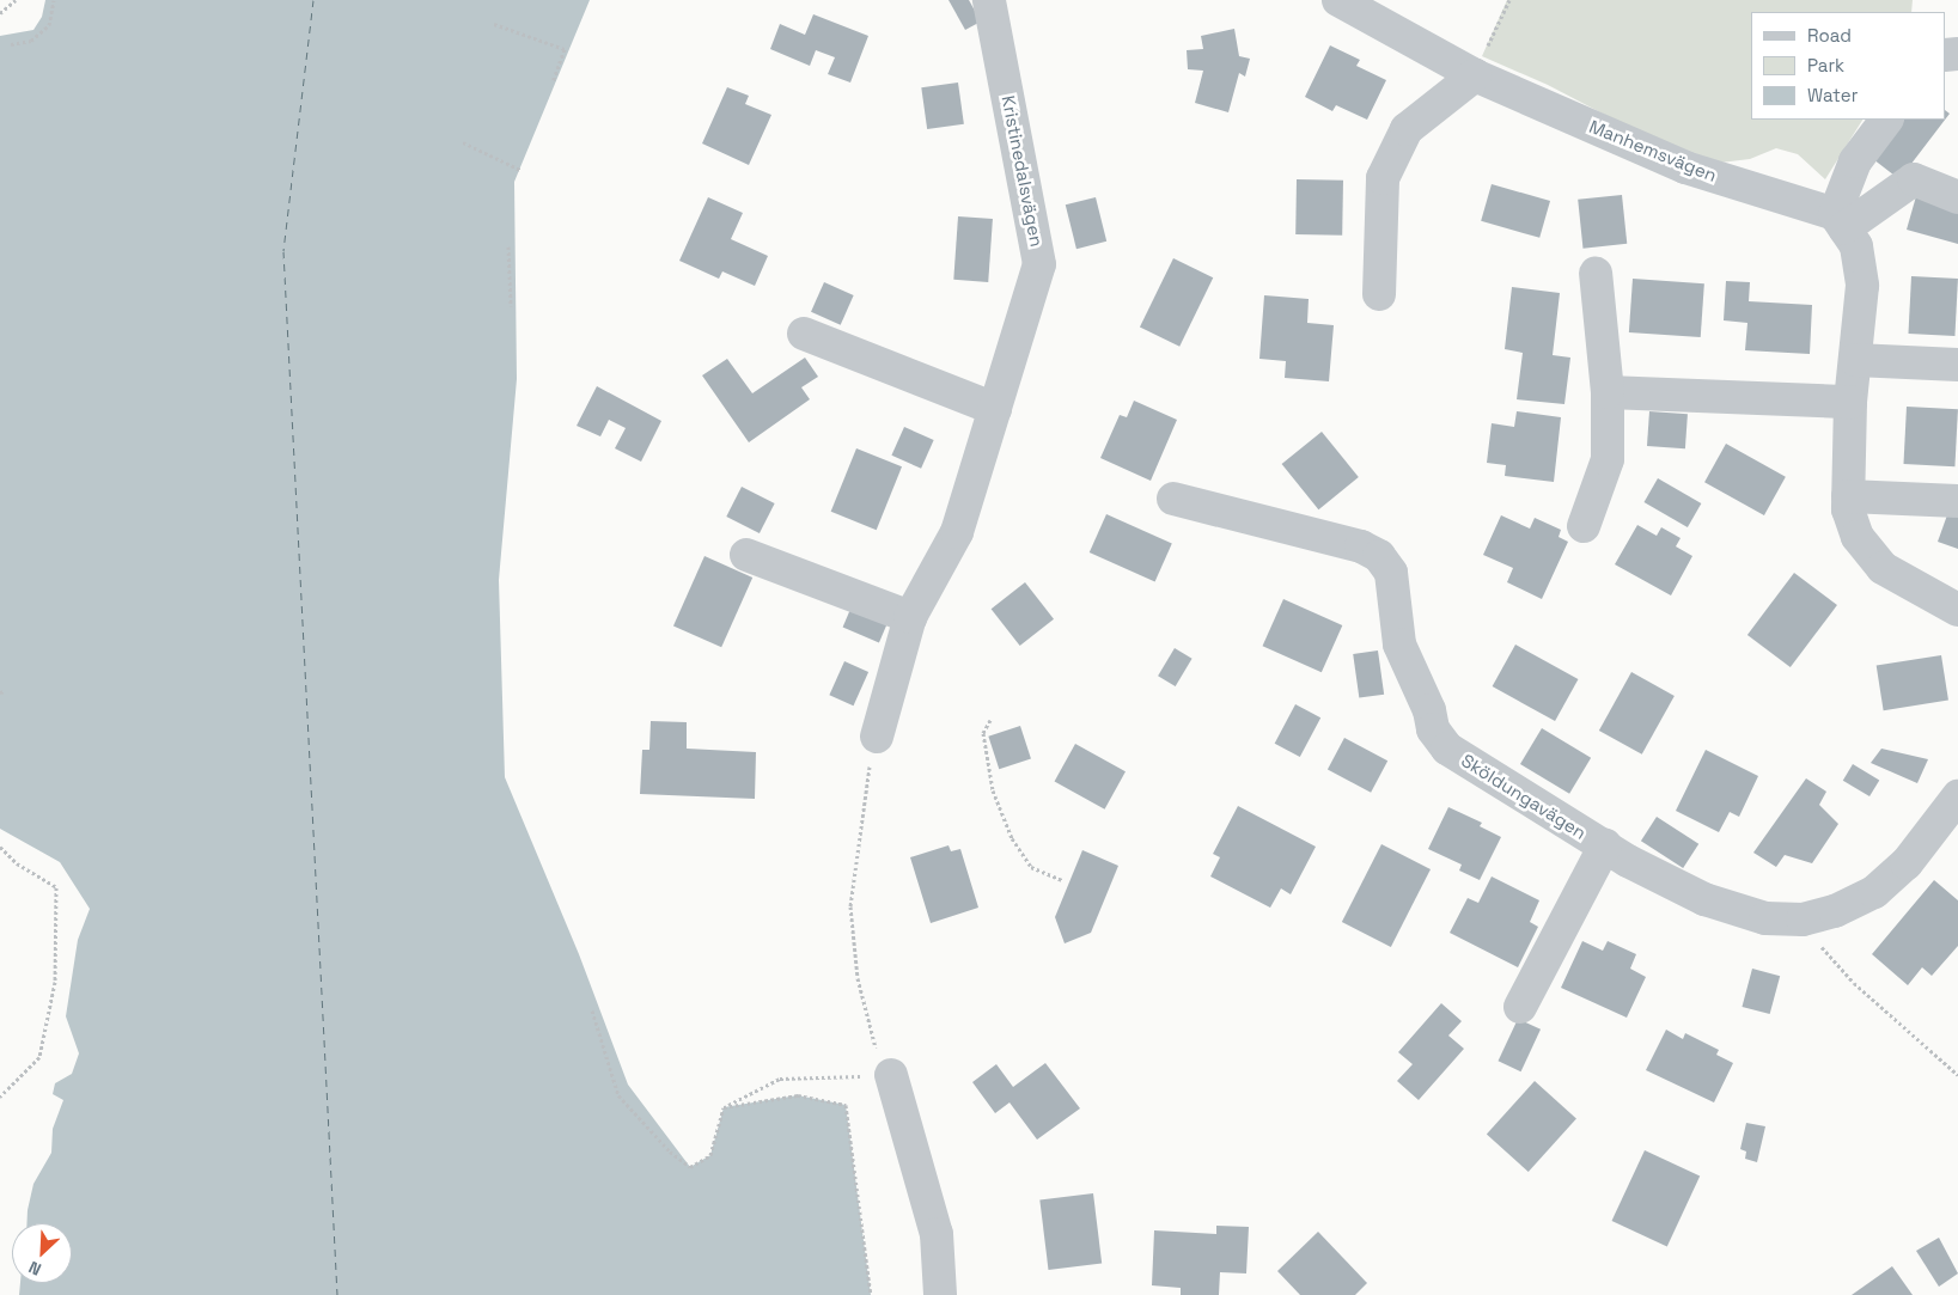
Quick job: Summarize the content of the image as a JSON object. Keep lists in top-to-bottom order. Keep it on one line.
{"streets":{"street":["Manhemsvägen","Kristinedalsvägen","Sköldungavägen"]},"legend":["Road","Park","Water"],"north":"bottom left"}
